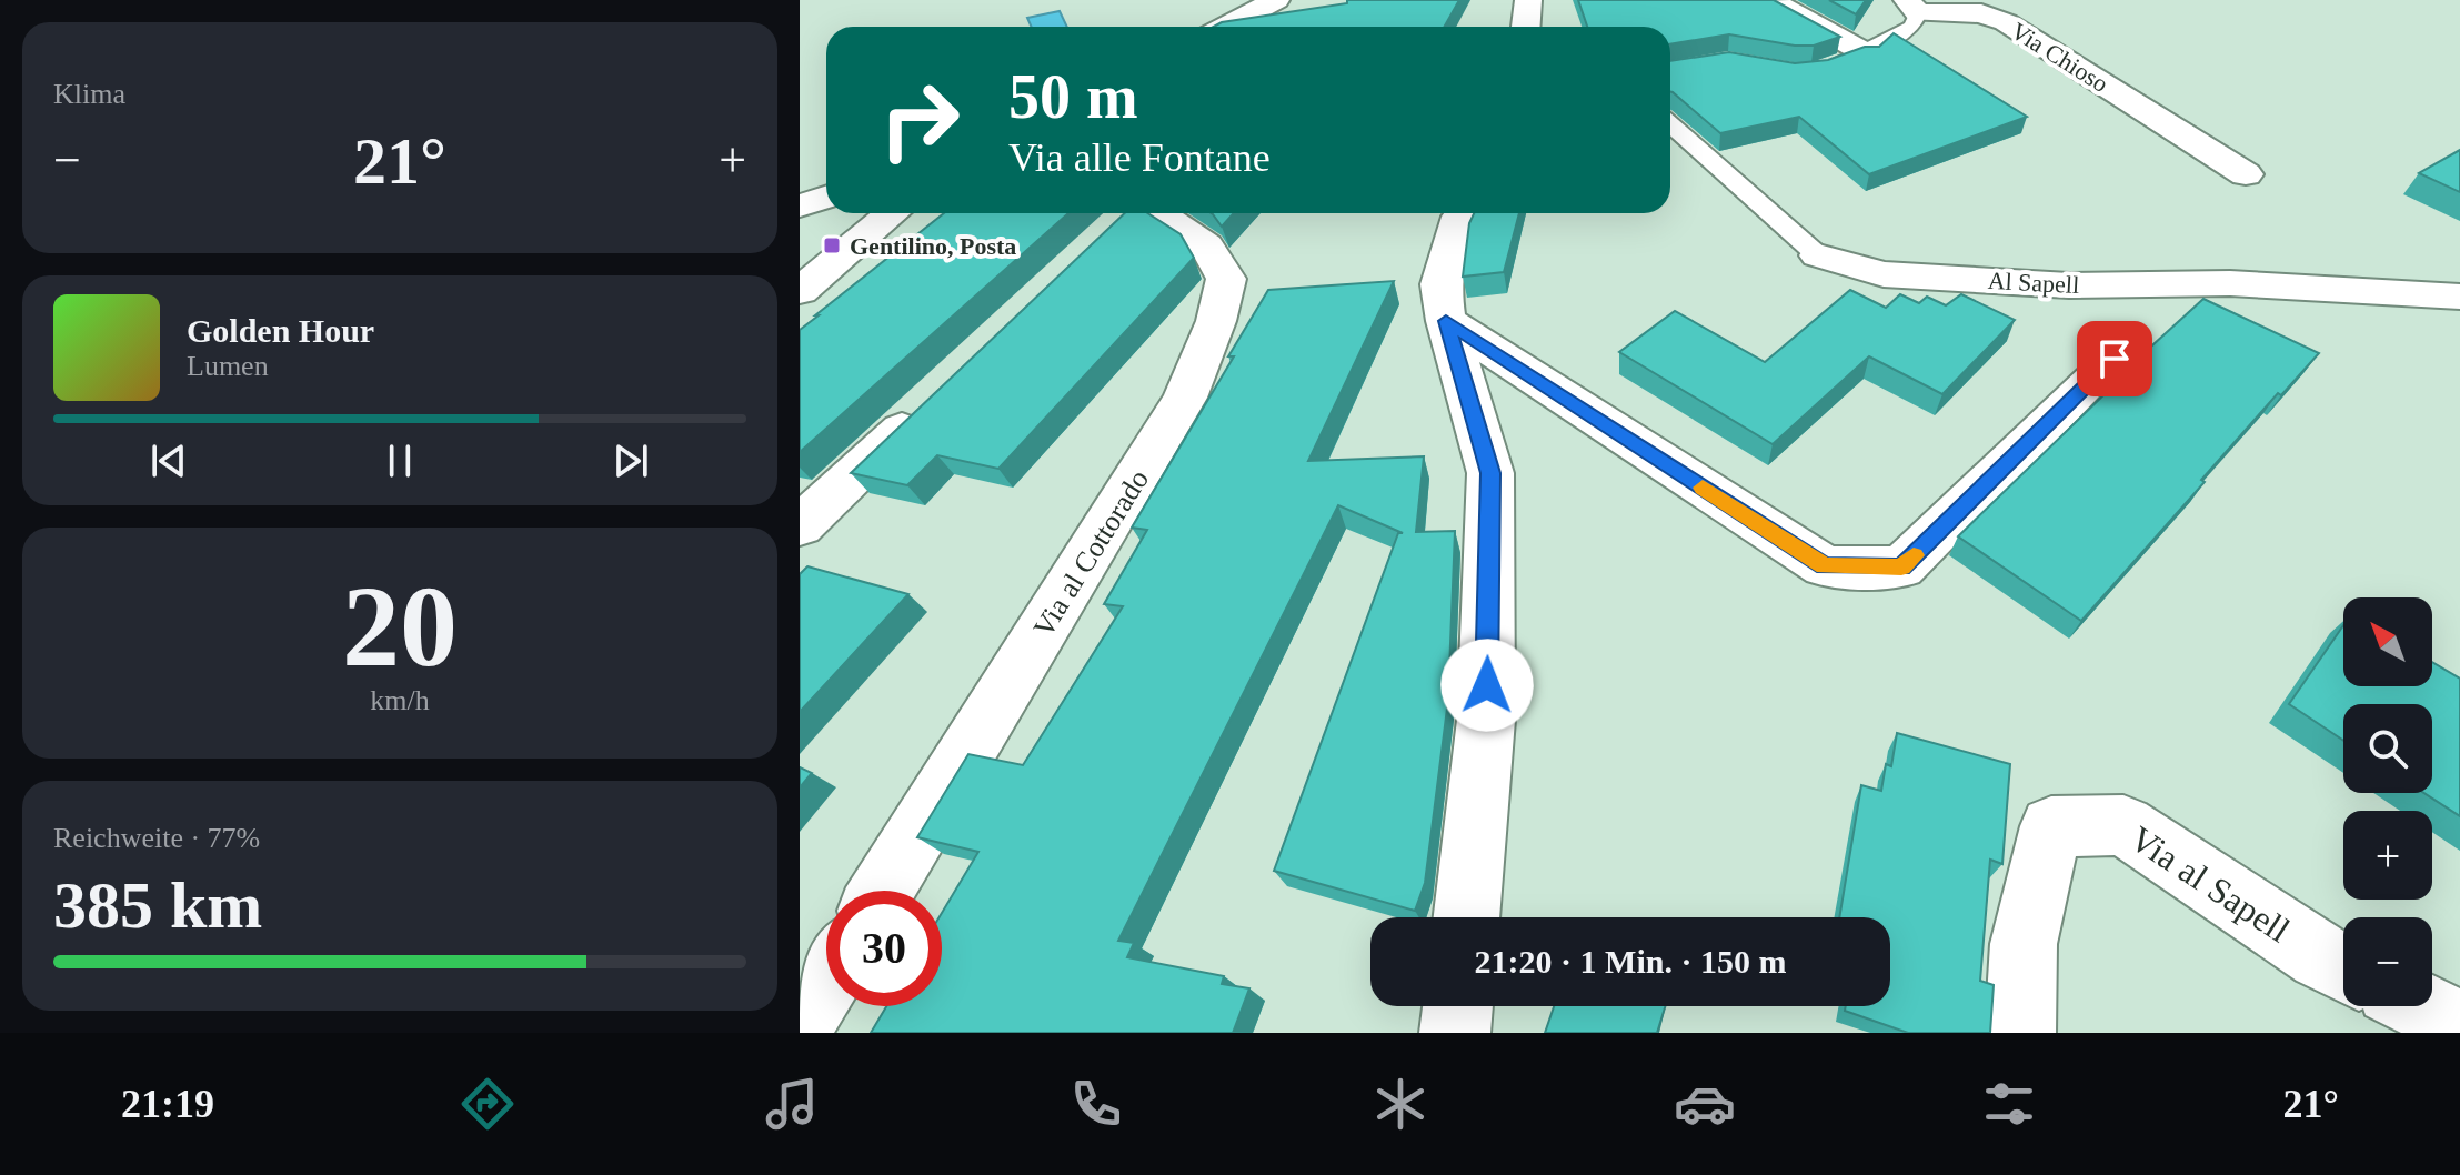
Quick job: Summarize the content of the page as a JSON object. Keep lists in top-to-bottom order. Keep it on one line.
{"streets":{"street":["Via Chioso","Al Sapell","Via al Cottorado","Via al Sapell"]},"places":{"transit":["Gentilino, Posta"]},"north":"top left","page":{"tile":["Klima",["20","km/h"],["Reichweite · 77%","385 km"]],"turn":["50 m","Via alle Fontane"],"heat":["−","21°","+"],"song":["Golden Hour","Lumen"],"map_buttons":["+","−"],"limit":"30","trip":"21:20 · 1 Min. · 150 m","tabs":["21:19","21°"]}}
